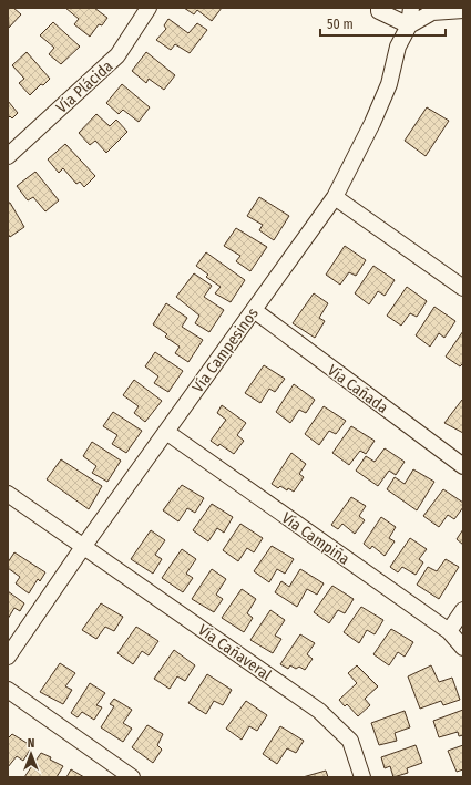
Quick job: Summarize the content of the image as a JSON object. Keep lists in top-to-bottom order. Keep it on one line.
{"streets":{"street":["Vía Plácida","Vía Campesinos","Vía Cañada","Vía Campiña","Vía Cañaveral"]},"crossings":[["Vía Campesinos","Vía Cañada"],["Vía Campesinos","Vía Campiña"],["Vía Campesinos","Vía Cañaveral"]],"scale_bar":"50 m","north":"top"}
